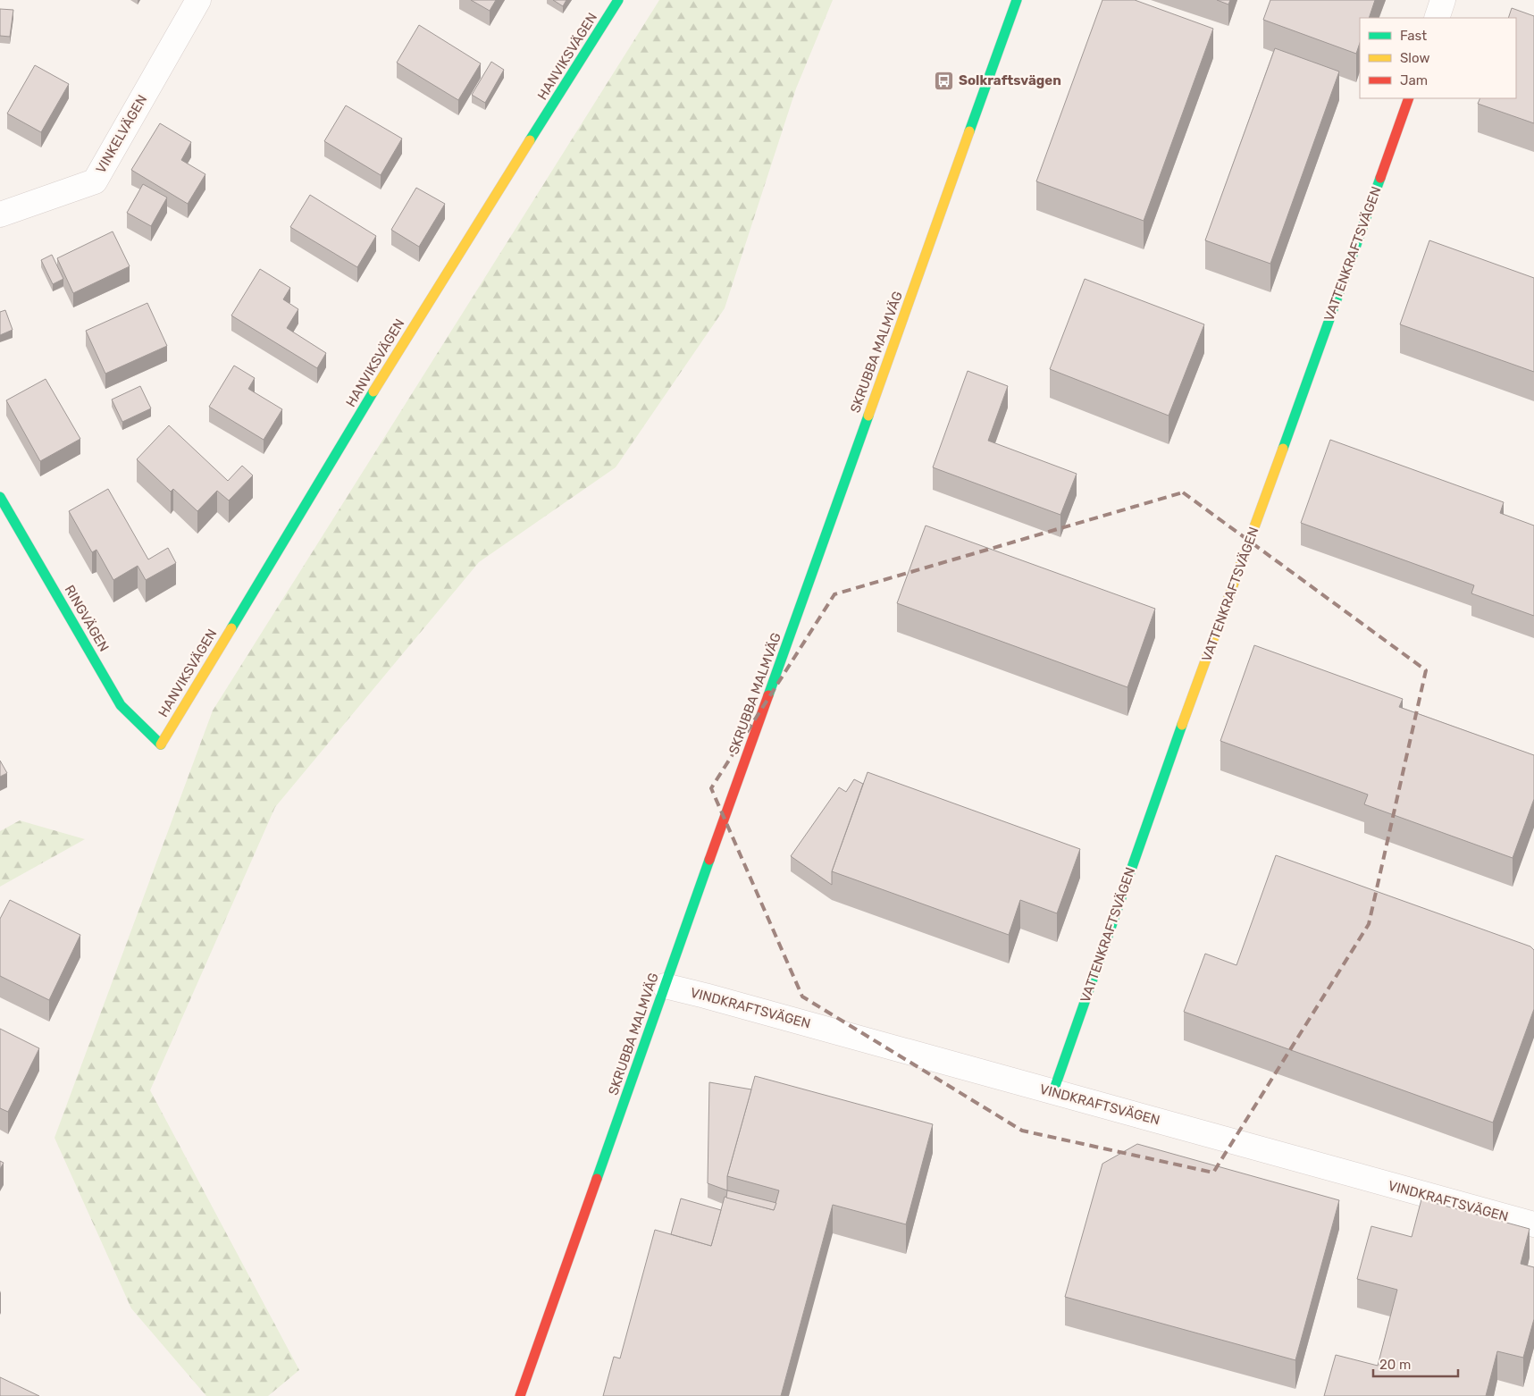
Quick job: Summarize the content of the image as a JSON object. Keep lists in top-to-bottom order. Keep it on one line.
{"streets":{"street":["HANVIKSVÄGEN","VINKELVÄGEN","VATTENKRAFTSVÄGEN","SKRUBBA MALMVÄG","RINGVÄGEN","VINDKRAFTSVÄGEN"]},"crossings":[["HANVIKSVÄGEN","RINGVÄGEN"],["VATTENKRAFTSVÄGEN","VINDKRAFTSVÄGEN"],["SKRUBBA MALMVÄG","VINDKRAFTSVÄGEN"]],"places":{"bus stop":["Solkraftsvägen"]},"legend":["Fast","Slow","Jam"],"scale_bar":"20 m"}
